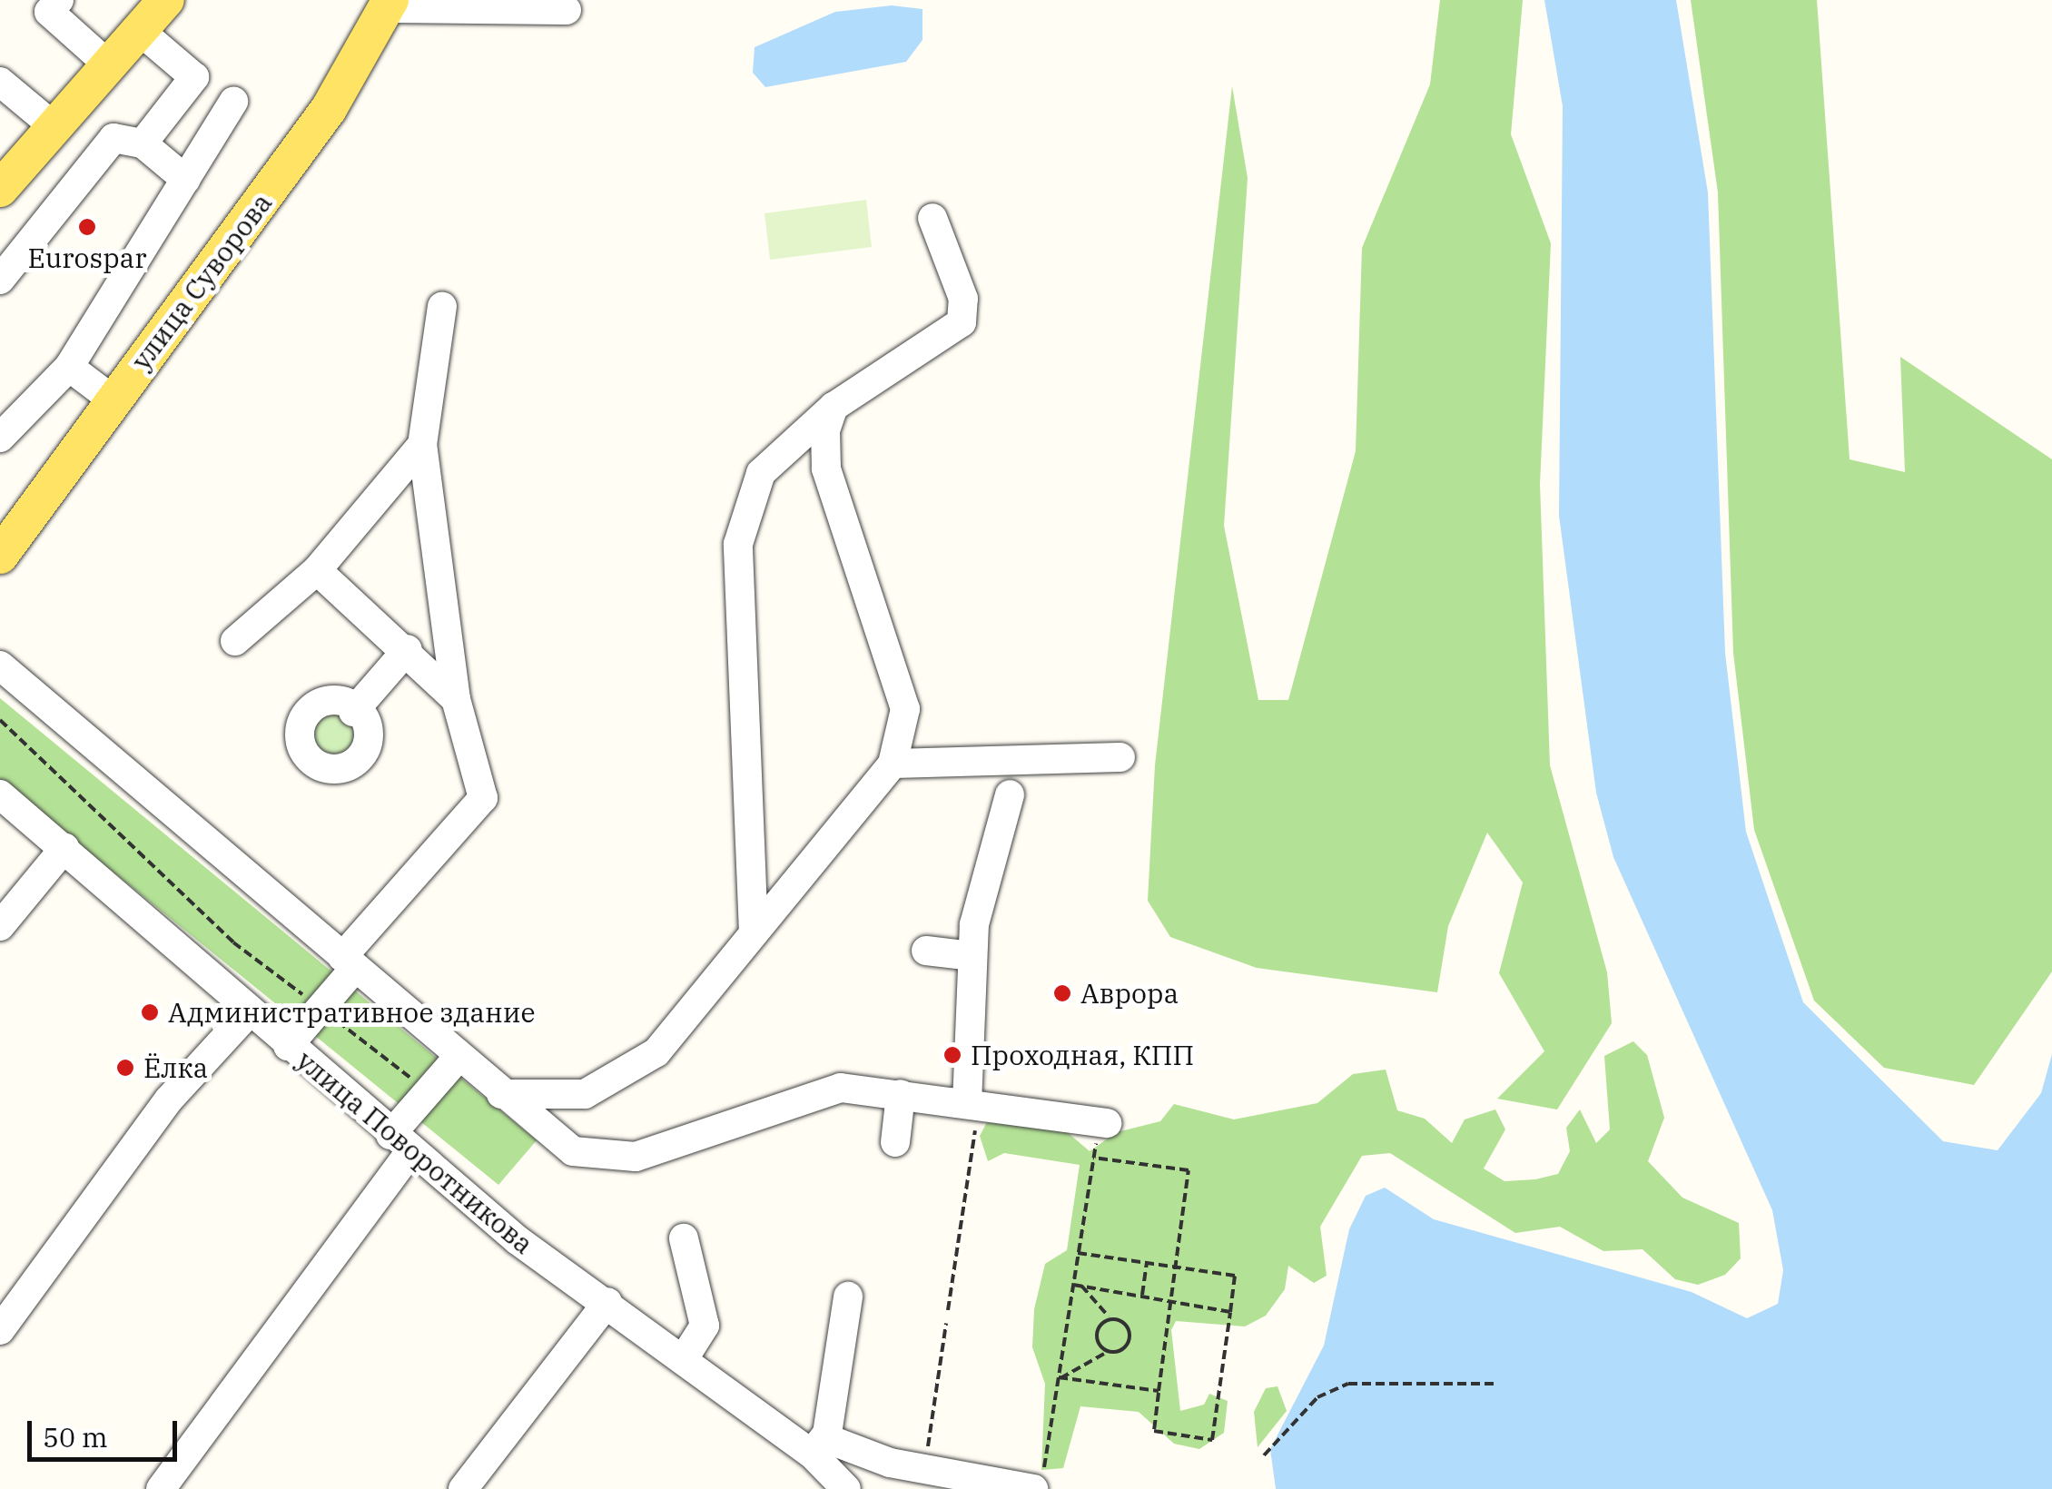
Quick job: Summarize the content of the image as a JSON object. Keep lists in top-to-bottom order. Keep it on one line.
{"streets":{"main road":["улица Суворова"],"street":["улица Поворотникова"]},"places":["Eurospar","Аврора","Административное здание","Проходная, КПП","Ёлка"],"scale_bar":"50 m"}
